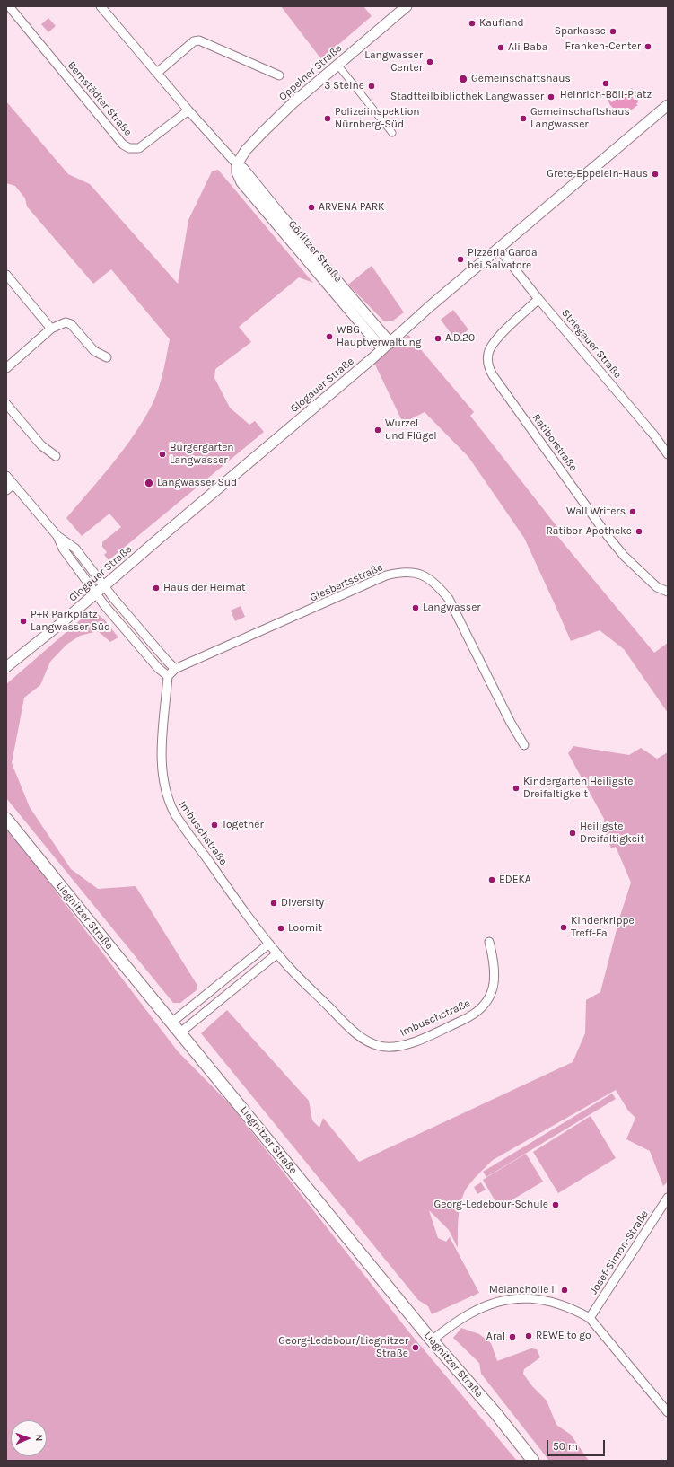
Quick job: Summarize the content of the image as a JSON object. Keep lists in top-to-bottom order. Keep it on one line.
{"streets":{"main road":["Liegnitzer Straße"],"street":["Oppelner Straße","Bernstädter Straße","Görlitzer Straße","Striegauer Straße","Glogauer Straße","Ratiborstraße","Giesbertsstraße","Imbuschstraße","Josef-Simon-Straße"]},"crossings":[["Oppelner Straße","Görlitzer Straße"],["Bernstädter Straße","Görlitzer Straße"],["Görlitzer Straße","Glogauer Straße"],["Striegauer Straße","Glogauer Straße"],["Striegauer Straße","Ratiborstraße"]],"places":["Kaufland","Sparkasse","Franken-Center","Ali Baba","Langwasser Center","Gemeinschaftshaus","Heinrich-Böll-Platz","3 Steine","Stadtteilbibliothek Langwasser","Polizeiinspektion Nürnberg-Süd","Gemeinschaftshaus Langwasser","Grete-Eppelein-Haus","ARVENA PARK","Pizzeria Garda bei Salvatore","WBG Hauptverwaltung","A.D.20","Wurzel und Flügel","Bürgergarten Langwasser","Langwasser Süd","Wall Writers","Ratibor-Apotheke","Haus der Heimat","Langwasser","P+R Parkplatz Langwasser Süd","Kindergarten Heiligste Dreifaltigkeit","Together","Heiligste Dreifaltigkeit","EDEKA","Diversity","Kinderkrippe Treff-Fa","Loomit","Georg-Ledebour-Schule","Melancholie II","REWE to go","Aral","Georg-Ledebour/Liegnitzer Straße"],"scale_bar":"50 m","north":"right"}
